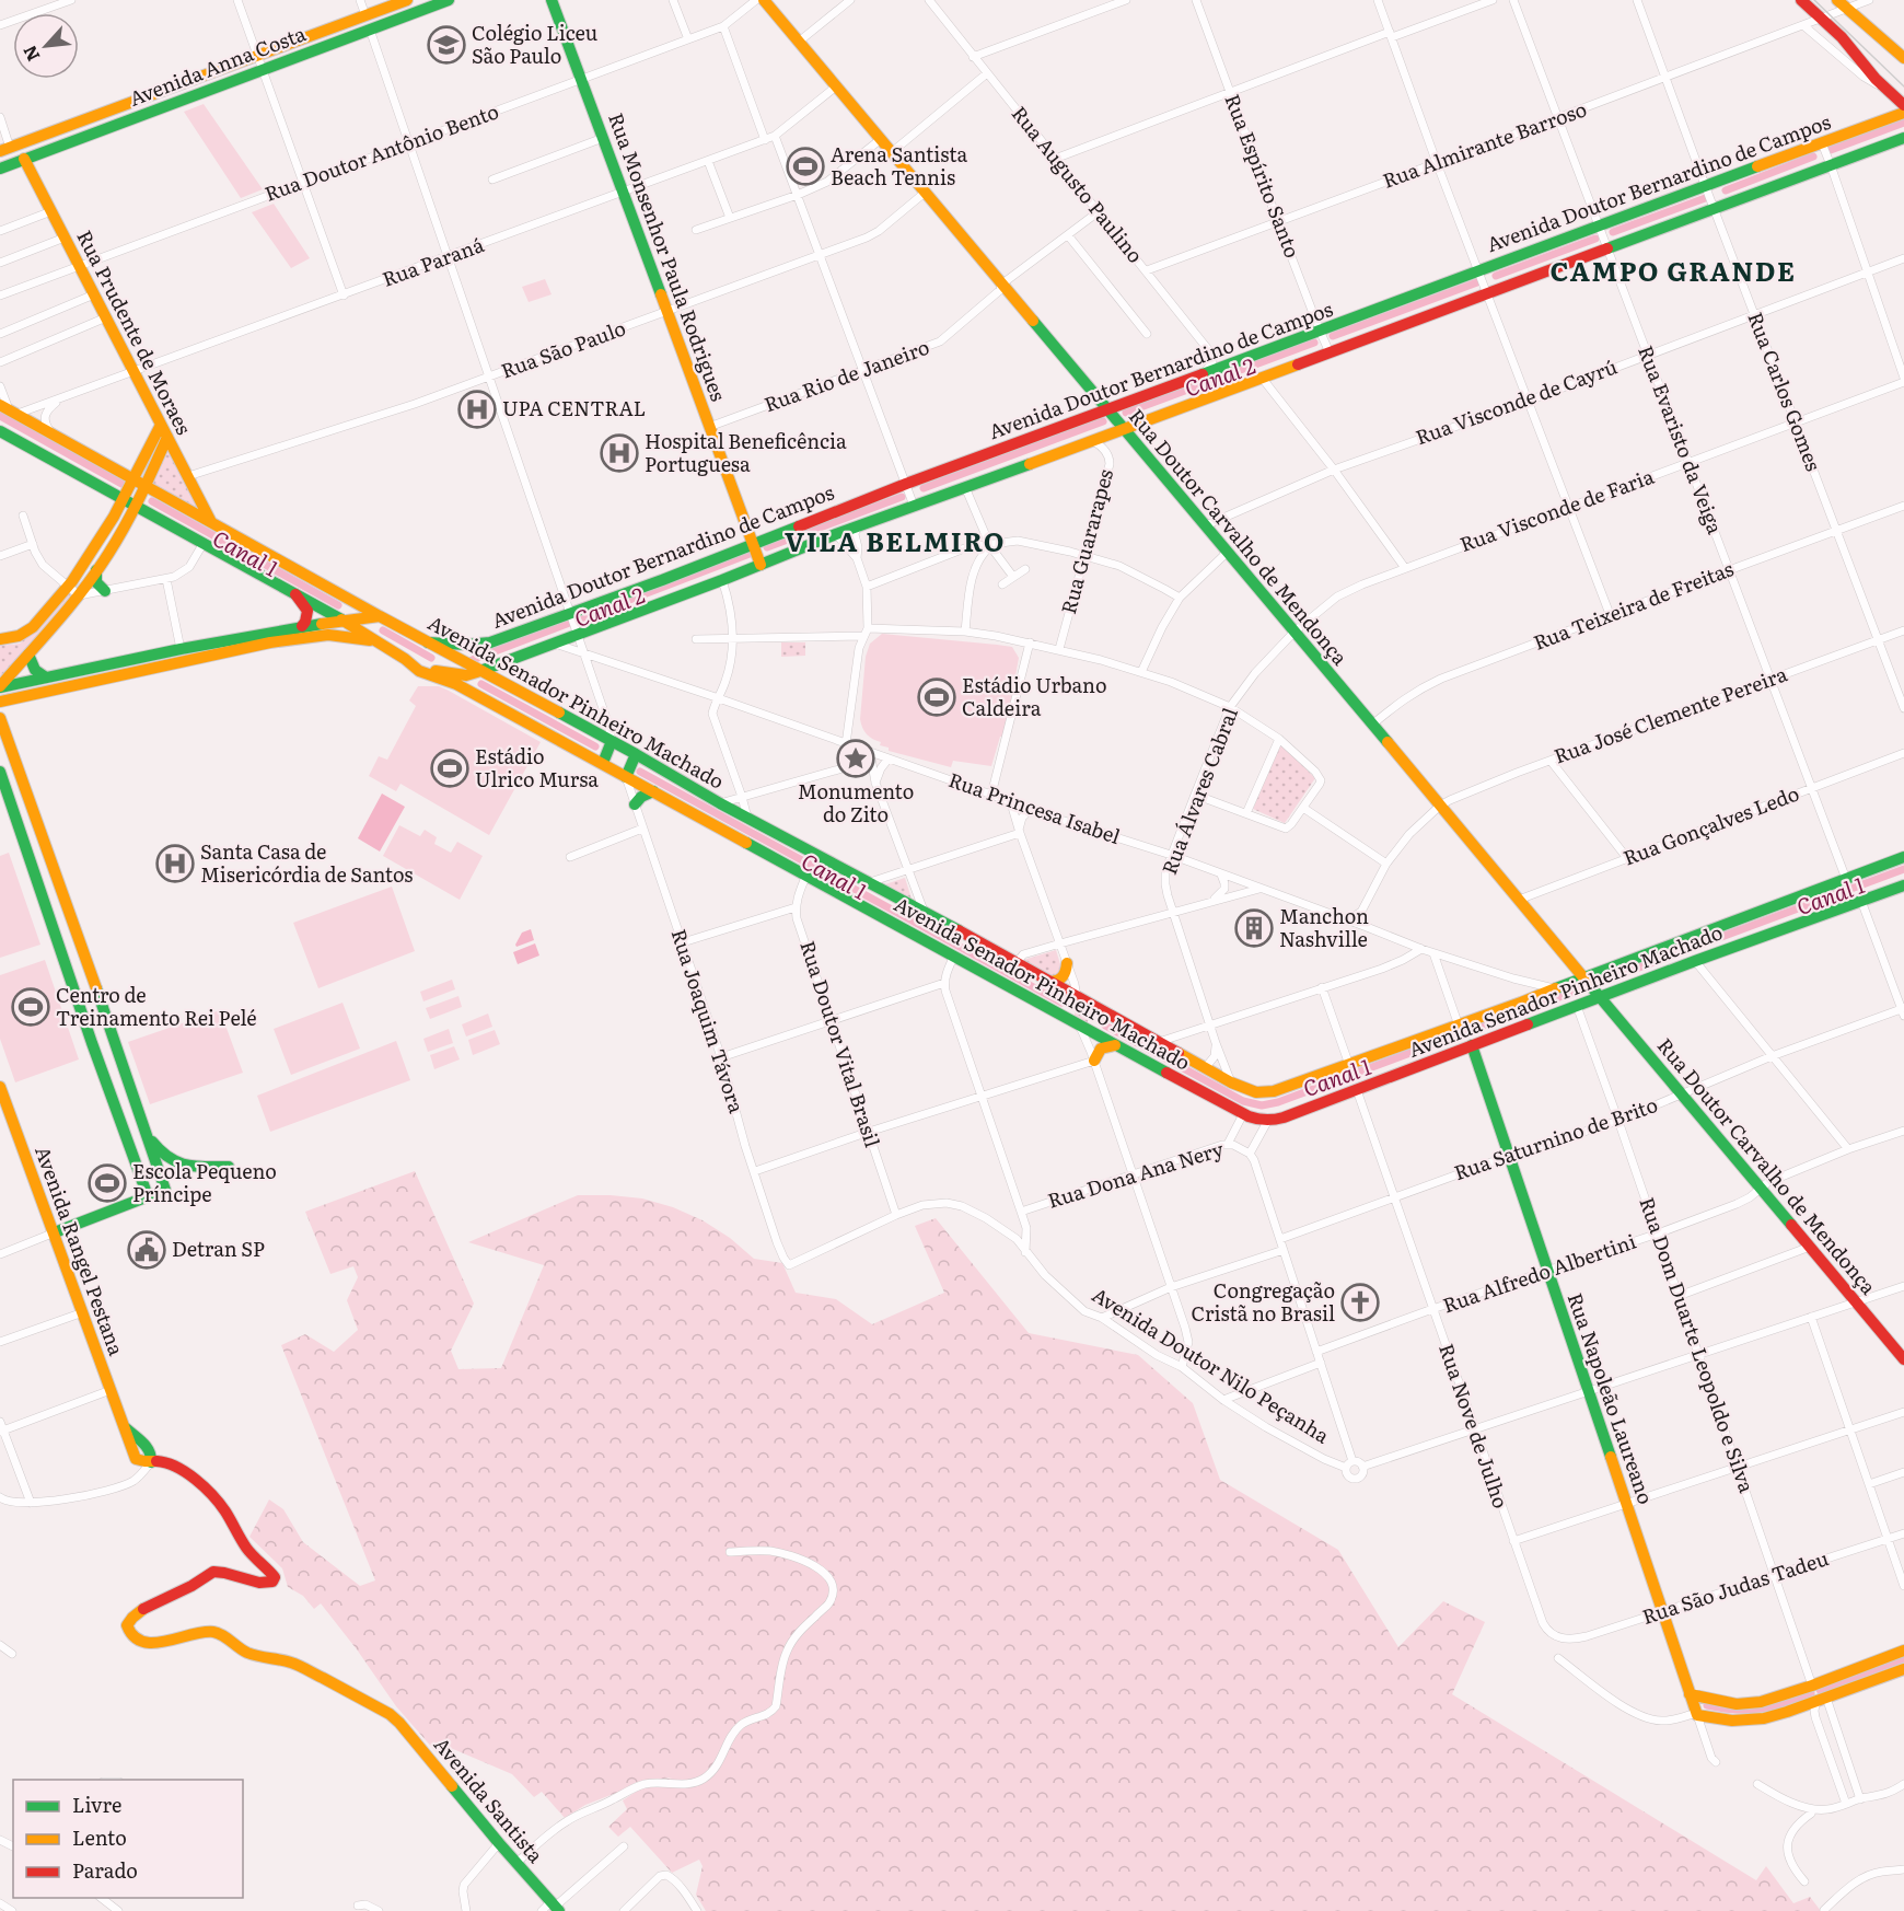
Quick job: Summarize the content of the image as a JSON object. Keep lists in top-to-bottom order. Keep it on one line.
{"streets":{"main road":["Avenida Anna Costa","Avenida Doutor Bernardino de Campos","Rua Monsenhor Paula Rodrigues","Rua Prudente de Moraes","Rua Doutor Carvalho de Mendonça","Avenida Senador Pinheiro Machado","Avenida Rangel Pestana","Rua Napoleão Laureano","Avenida Santista"],"street":["Rua Almirante Barroso","Rua Doutor Antônio Bento","Rua Espírito Santo","Rua Augusto Paulino","Rua Paraná","Rua São Paulo","Rua Rio de Janeiro","Rua Carlos Gomes","Rua Visconde de Cayrú","Rua Evaristo da Veiga","Rua Visconde de Faria","Rua Guararapes","Rua Teixeira de Freitas","Rua José Clemente Pereira","Rua Álvares Cabral","Rua Princesa Isabel","Rua Gonçalves Ledo","Rua Joaquim Távora","Rua Doutor Vital Brasil","Rua Saturnino de Brito","Rua Dona Ana Nery","Rua Alfredo Albertini","Rua Dom Duarte Leopoldo e Silva","Avenida Doutor Nilo Peçanha","Rua Nove de Julho","Rua São Judas Tadeu"]},"crossings":[["Avenida Anna Costa","Rua Prudente de Moraes"],["Rua Almirante Barroso","Rua Espírito Santo"],["Rua Almirante Barroso","Rua Augusto Paulino"],["Rua Almirante Barroso","Rua Carlos Gomes"],["Rua Almirante Barroso","Rua Evaristo da Veiga"],["Rua Doutor Antônio Bento","Rua Monsenhor Paula Rodrigues"],["Rua Doutor Antônio Bento","Rua Prudente de Moraes"],["Rua Espírito Santo","Avenida Doutor Bernardino de Campos"],["Avenida Doutor Bernardino de Campos","Rua Augusto Paulino"],["Avenida Doutor Bernardino de Campos","Rua Monsenhor Paula Rodrigues"],["Avenida Doutor Bernardino de Campos","Rua Carlos Gomes"],["Avenida Doutor Bernardino de Campos","Rua Evaristo da Veiga"],["Avenida Doutor Bernardino de Campos","Rua Doutor Carvalho de Mendonça"],["Avenida Doutor Bernardino de Campos","Rua Guararapes"],["Avenida Doutor Bernardino de Campos","Avenida Senador Pinheiro Machado"],["Avenida Doutor Bernardino de Campos","Rua Princesa Isabel"],["Rua Augusto Paulino","Rua Rio de Janeiro"],["Rua Monsenhor Paula Rodrigues","Rua Paraná"],["Rua Monsenhor Paula Rodrigues","Rua São Paulo"],["Rua Monsenhor Paula Rodrigues","Rua Rio de Janeiro"],["Rua Paraná","Rua Prudente de Moraes"],["Rua Paraná","Rua Doutor Carvalho de Mendonça"],["Rua Paraná","Avenida Senador Pinheiro Machado"],["Rua Prudente de Moraes","Rua São Paulo"],["Rua Prudente de Moraes","Avenida Senador Pinheiro Machado"],["Rua São Paulo","Rua Doutor Carvalho de Mendonça"],["Rua Rio de Janeiro","Rua Doutor Carvalho de Mendonça"],["Rua Carlos Gomes","Rua Visconde de Cayrú"],["Rua Carlos Gomes","Rua Visconde de Faria"],["Rua Carlos Gomes","Rua Teixeira de Freitas"],["Rua Carlos Gomes","Rua José Clemente Pereira"],["Rua Visconde de Cayrú","Rua Evaristo da Veiga"],["Rua Visconde de Cayrú","Rua Doutor Carvalho de Mendonça"],["Rua Evaristo da Veiga","Rua Visconde de Faria"],["Rua Evaristo da Veiga","Rua Teixeira de Freitas"],["Rua Evaristo da Veiga","Avenida Senador Pinheiro Machado"],["Rua Evaristo da Veiga","Rua José Clemente Pereira"],["Rua Evaristo da Veiga","Rua Gonçalves Ledo"],["Rua Visconde de Faria","Rua Doutor Carvalho de Mendonça"],["Rua Visconde de Faria","Rua Álvares Cabral"],["Rua Doutor Carvalho de Mendonça","Rua Teixeira de Freitas"],["Rua Doutor Carvalho de Mendonça","Avenida Senador Pinheiro Machado"],["Rua Doutor Carvalho de Mendonça","Rua José Clemente Pereira"],["Rua Doutor Carvalho de Mendonça","Rua Álvares Cabral"],["Rua Doutor Carvalho de Mendonça","Rua Gonçalves Ledo"],["Rua Doutor Carvalho de Mendonça","Rua Saturnino de Brito"],["Rua Doutor Carvalho de Mendonça","Rua Alfredo Albertini"],["Avenida Senador Pinheiro Machado","Rua Álvares Cabral"],["Avenida Senador Pinheiro Machado","Rua Princesa Isabel"],["Avenida Senador Pinheiro Machado","Rua Joaquim Távora"],["Avenida Senador Pinheiro Machado","Rua Dom Duarte Leopoldo e Silva"],["Avenida Senador Pinheiro Machado","Rua Napoleão Laureano"],["Avenida Senador Pinheiro Machado","Rua Nove de Julho"],["Rua Álvares Cabral","Rua Princesa Isabel"],["Rua Joaquim Távora","Avenida Doutor Nilo Peçanha"],["Rua Doutor Vital Brasil","Avenida Doutor Nilo Peçanha"],["Rua Saturnino de Brito","Rua Dom Duarte Leopoldo e Silva"],["Rua Saturnino de Brito","Rua Napoleão Laureano"],["Rua Saturnino de Brito","Rua Nove de Julho"],["Avenida Rangel Pestana","Avenida Santista"],["Rua Alfredo Albertini","Rua Dom Duarte Leopoldo e Silva"],["Rua Alfredo Albertini","Rua Napoleão Laureano"],["Rua Alfredo Albertini","Rua Nove de Julho"],["Rua Dom Duarte Leopoldo e Silva","Rua São Judas Tadeu"],["Rua Napoleão Laureano","Rua São Judas Tadeu"],["Rua Nove de Julho","Rua São Judas Tadeu"]],"districts":["CAMPO GRANDE","VILA BELMIRO"],"water":["Canal 2","Canal 1"],"places":{"school or university":["Colégio Liceu São Paulo"],"sports":["Arena Santista Beach Tennis","Estádio Urbano Caldeira","Estádio Ulrico Mursa","Centro de Treinamento Rei Pelé","Escola Pequeno Príncipe"],"hospital":["UPA CENTRAL","Hospital Beneficência Portuguesa","Santa Casa de Misericórdia de Santos"],"place":["Monumento do Zito"],"building":["Manchon Nashville"],"public building":["Detran SP"],"church":["Congregação Cristã no Brasil"]},"legend":["Livre","Lento","Parado"],"north":"bottom left"}
